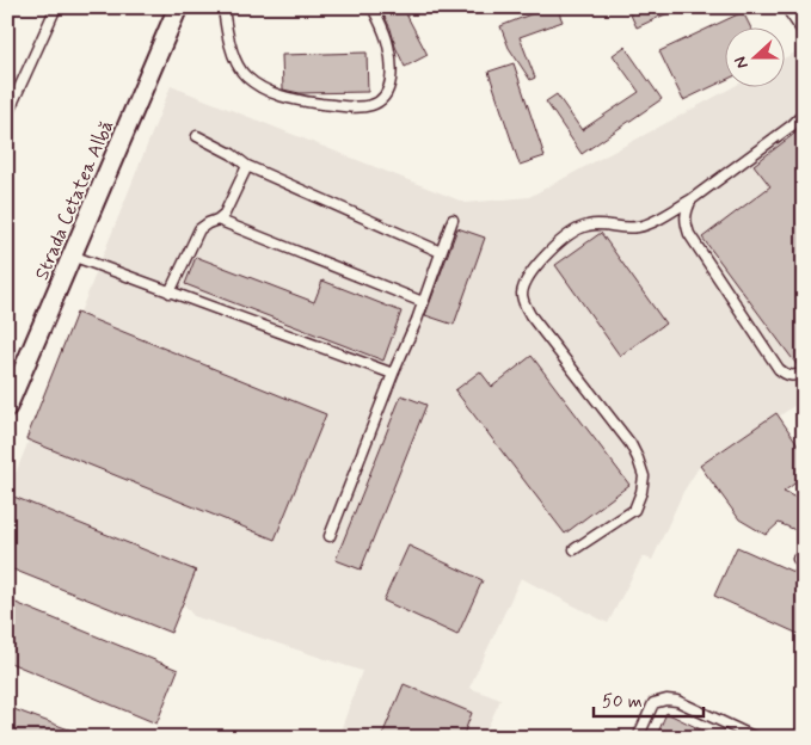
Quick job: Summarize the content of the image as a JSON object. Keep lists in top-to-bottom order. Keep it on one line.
{"streets":{"street":["Strada Cetatea Albă"]},"scale_bar":"50 m","north":"left"}
